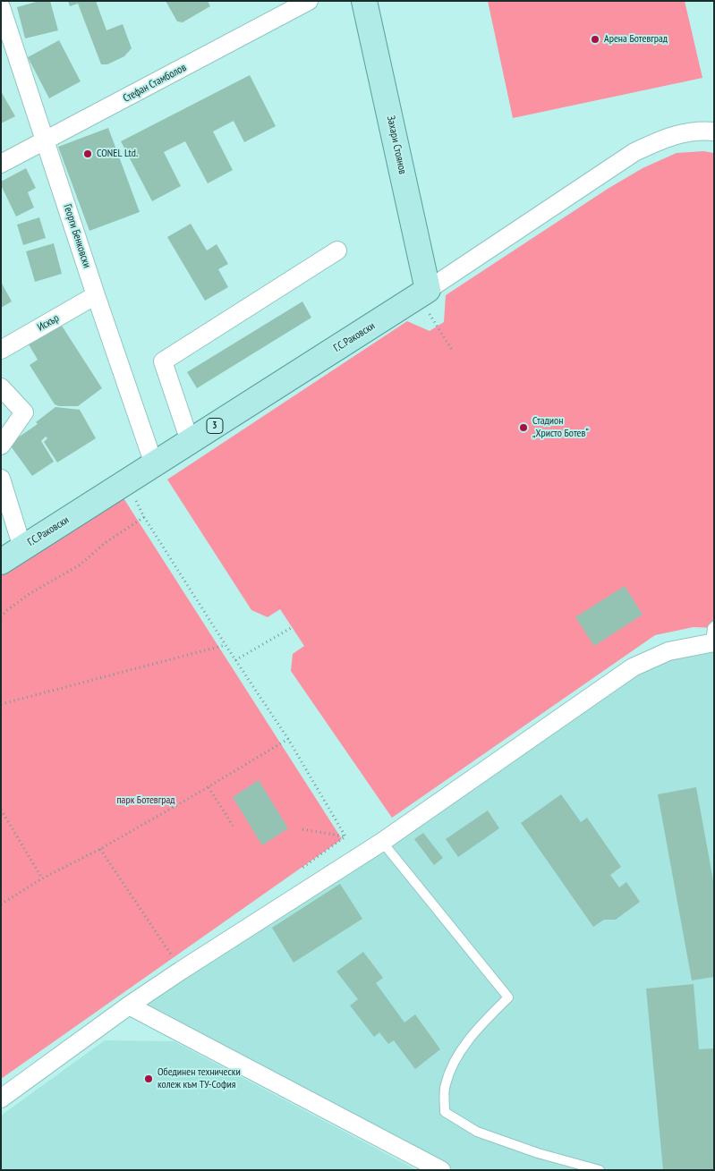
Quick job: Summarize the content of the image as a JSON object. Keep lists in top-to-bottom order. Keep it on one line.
{"streets":{"main road":["Захари Стоянов","Г.С.Раковски","3"],"street":["Стефан Стамболов","Георги Бенковски","Искър"]},"crossings":[["Стефан Стамболов","Георги Бенковски"],["Захари Стоянов","Г.С.Раковски"],["Георги Бенковски","Искър"],["Георги Бенковски","Г.С.Раковски"]],"parks":["парк Ботевград"],"places":["Арена Ботевград","CONEL Ltd.","Стадион „Христо Ботев“","Обединен технически колеж към ТУ-София"]}
